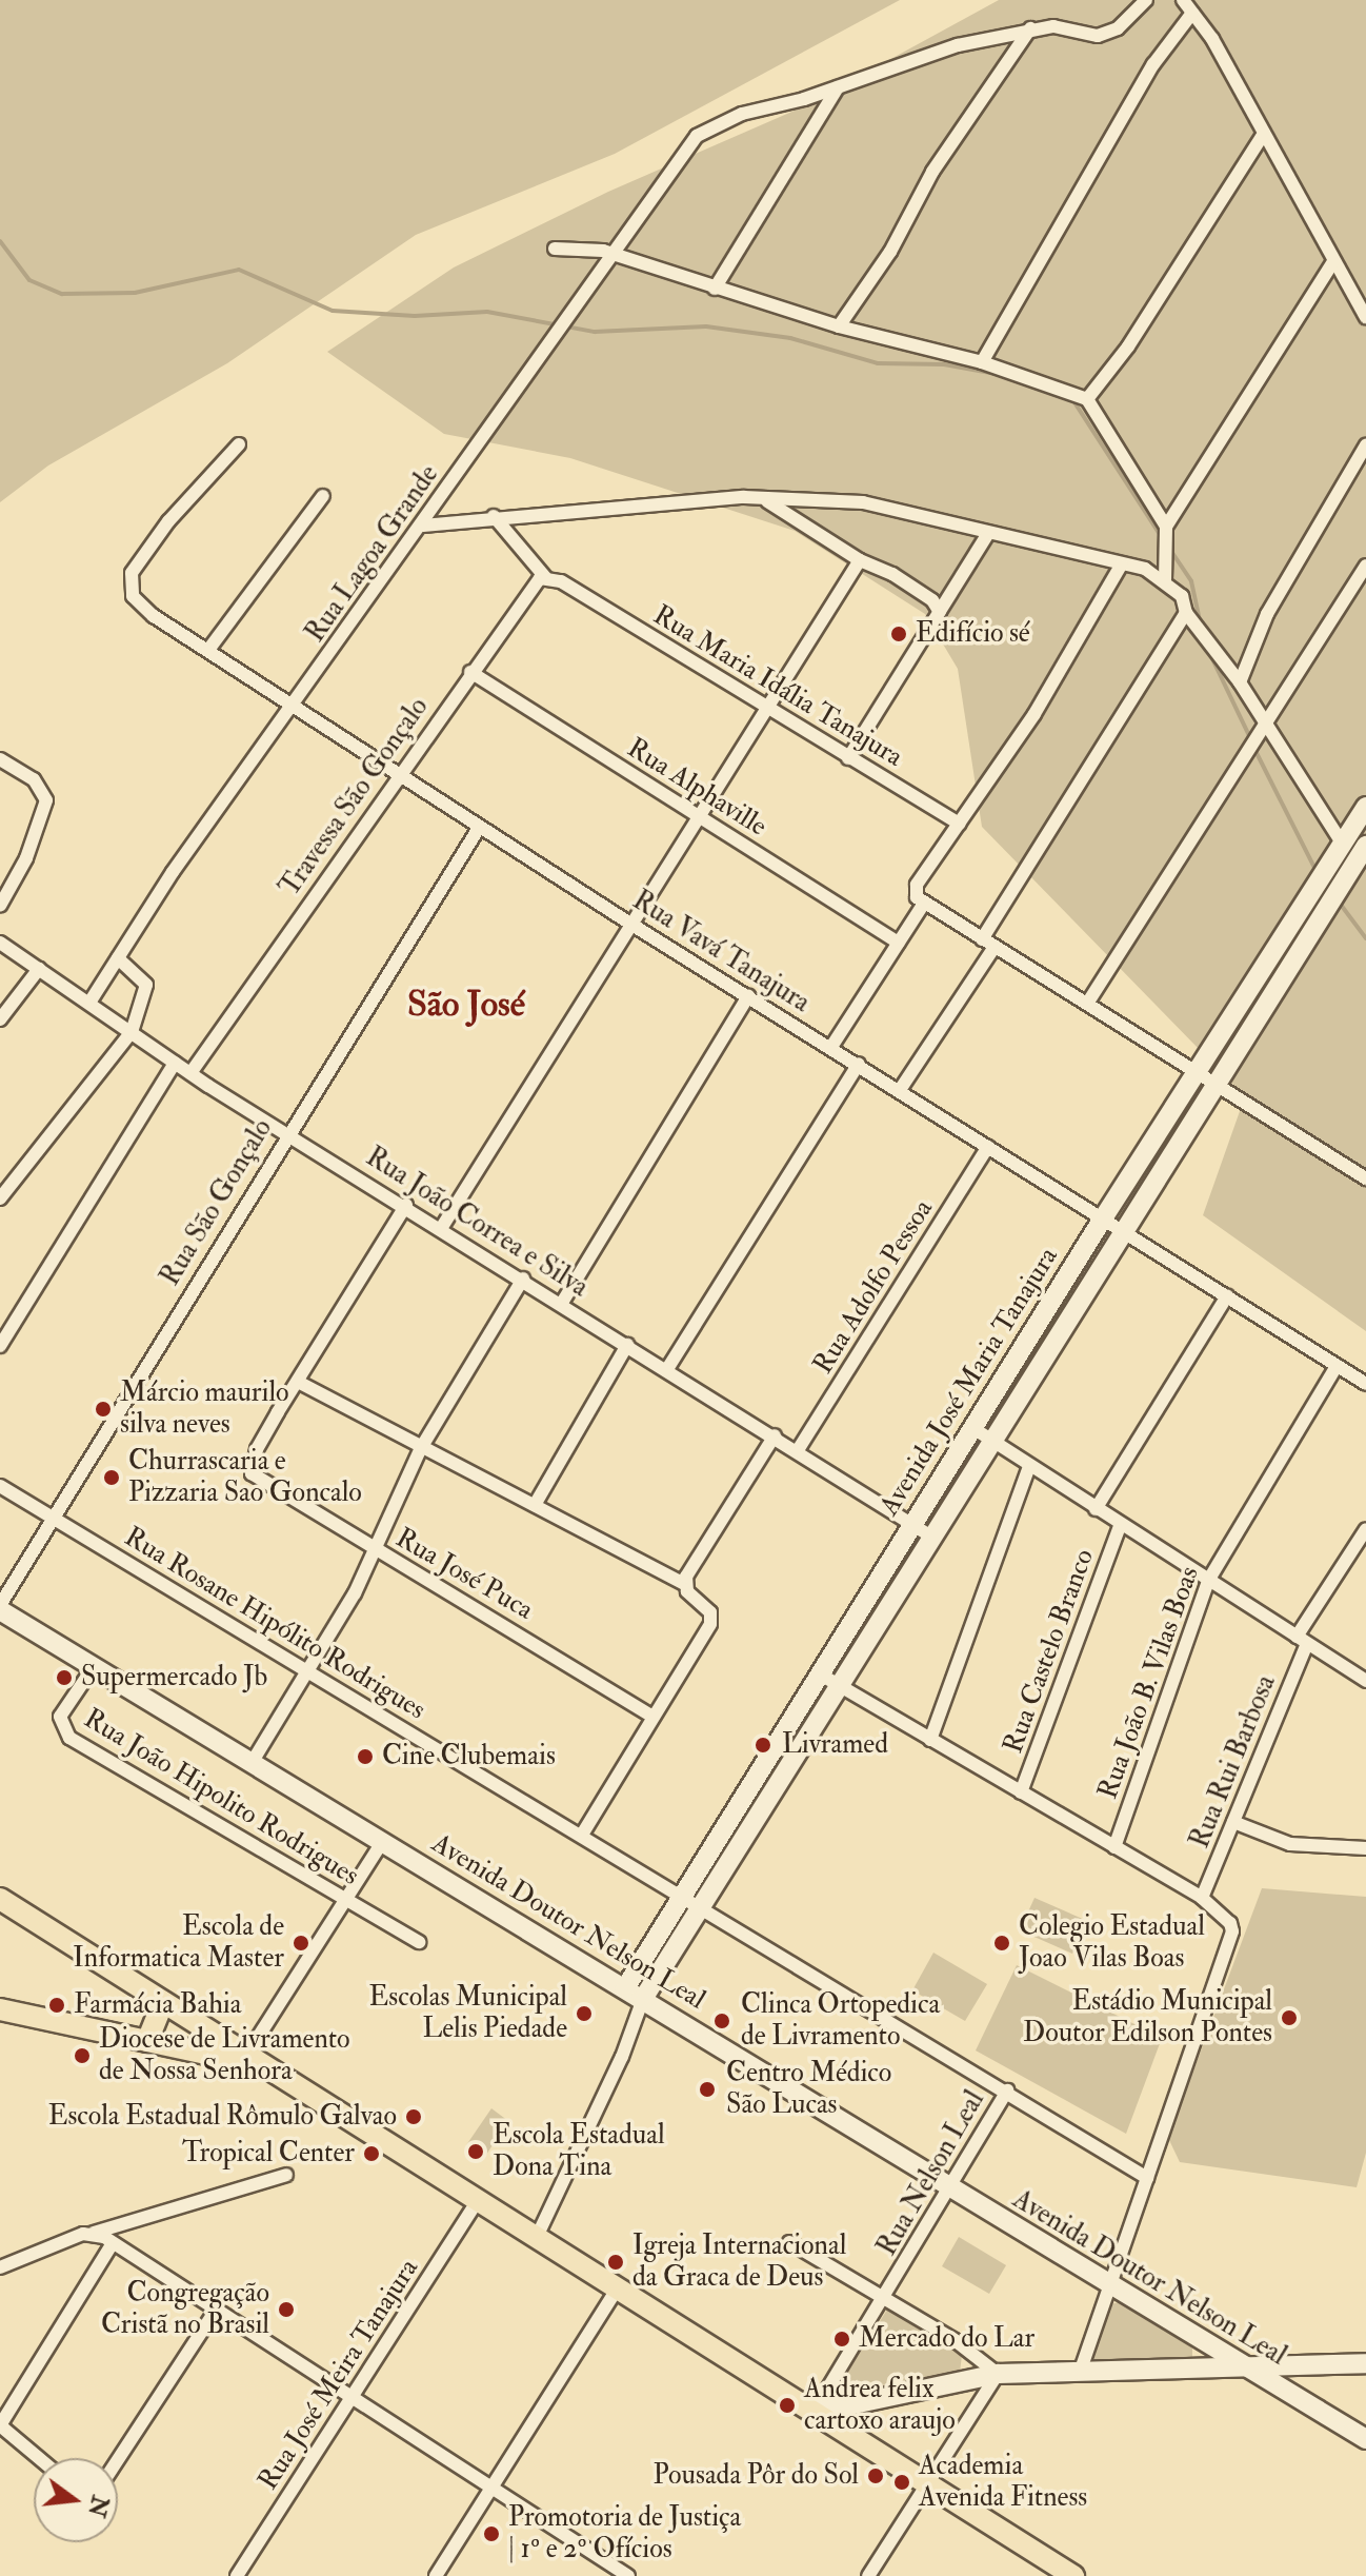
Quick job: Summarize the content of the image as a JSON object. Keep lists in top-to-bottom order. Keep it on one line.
{"streets":{"street":["Rua Lagoa Grande","Rua Maria Idália Tanajura","Rua Alphaville","Travessa São Gonçalo","Rua Vavá Tanajura","Rua São Gonçalo","Rua João Correa e Silva","Rua Adolfo Pessoa","Avenida José Maria Tanajura","Rua José Puca","Rua Rosane Hipólito Rodrigues","Rua Castelo Branco","Rua João B. Vilas Boas","Rua Rui Barbosa","Rua João Hipolito Rodrigues","Avenida Doutor Nelson Leal","Rua Nelson Leal","Rua José Meira Tanajura"]},"crossings":[["Rua Lagoa Grande","Rua Vavá Tanajura"],["Rua Lagoa Grande","Rua João Correa e Silva"],["Rua Maria Idália Tanajura","Travessa São Gonçalo"],["Rua Alphaville","Travessa São Gonçalo"],["Travessa São Gonçalo","Rua Vavá Tanajura"],["Travessa São Gonçalo","Rua João Correa e Silva"],["Rua Vavá Tanajura","Rua São Gonçalo"],["Rua Vavá Tanajura","Rua Adolfo Pessoa"],["Rua Vavá Tanajura","Avenida José Maria Tanajura"],["Rua Vavá Tanajura","Rua João B. Vilas Boas"],["Rua São Gonçalo","Rua João Correa e Silva"],["Rua São Gonçalo","Rua Rosane Hipólito Rodrigues"],["Rua São Gonçalo","Avenida Doutor Nelson Leal"],["Rua João Correa e Silva","Rua Adolfo Pessoa"],["Rua João Correa e Silva","Avenida José Maria Tanajura"],["Avenida José Maria Tanajura","Rua Rosane Hipólito Rodrigues"],["Avenida José Maria Tanajura","Avenida Doutor Nelson Leal"],["Rua Rosane Hipólito Rodrigues","Rua Nelson Leal"],["Rua João Hipolito Rodrigues","Avenida Doutor Nelson Leal"],["Avenida Doutor Nelson Leal","Rua Nelson Leal"]],"districts":["São José"],"places":["Edifício sé","Márcio maurilo silva neves","Churrascaria e Pizzaria Sao Goncalo","Supermercado Jb","Livramed","Cine Clubemais","Escola de Informatica Master","Colegio Estadual Joao Vilas Boas","Farmácia Bahia","Escolas Municipal Lelis Piedade","Estádio Municipal Doutor Edilson Pontes","Clinca Ortopedica de Livramento","Diocese de Livramento de Nossa Senhora","Centro Médico São Lucas","Escola Estadual Rômulo Galvao","Escola Estadual Dona Tina","Tropical Center","Igreja Internacional da Graca de Deus","Congregação Cristã no Brasil","Mercado do Lar","Andrea felix cartoxo araujo","Pousada Pôr do Sol","Academia Avenida Fitness","Promotoria de Justiça | 1º e 2º Ofícios"],"north":"right"}
